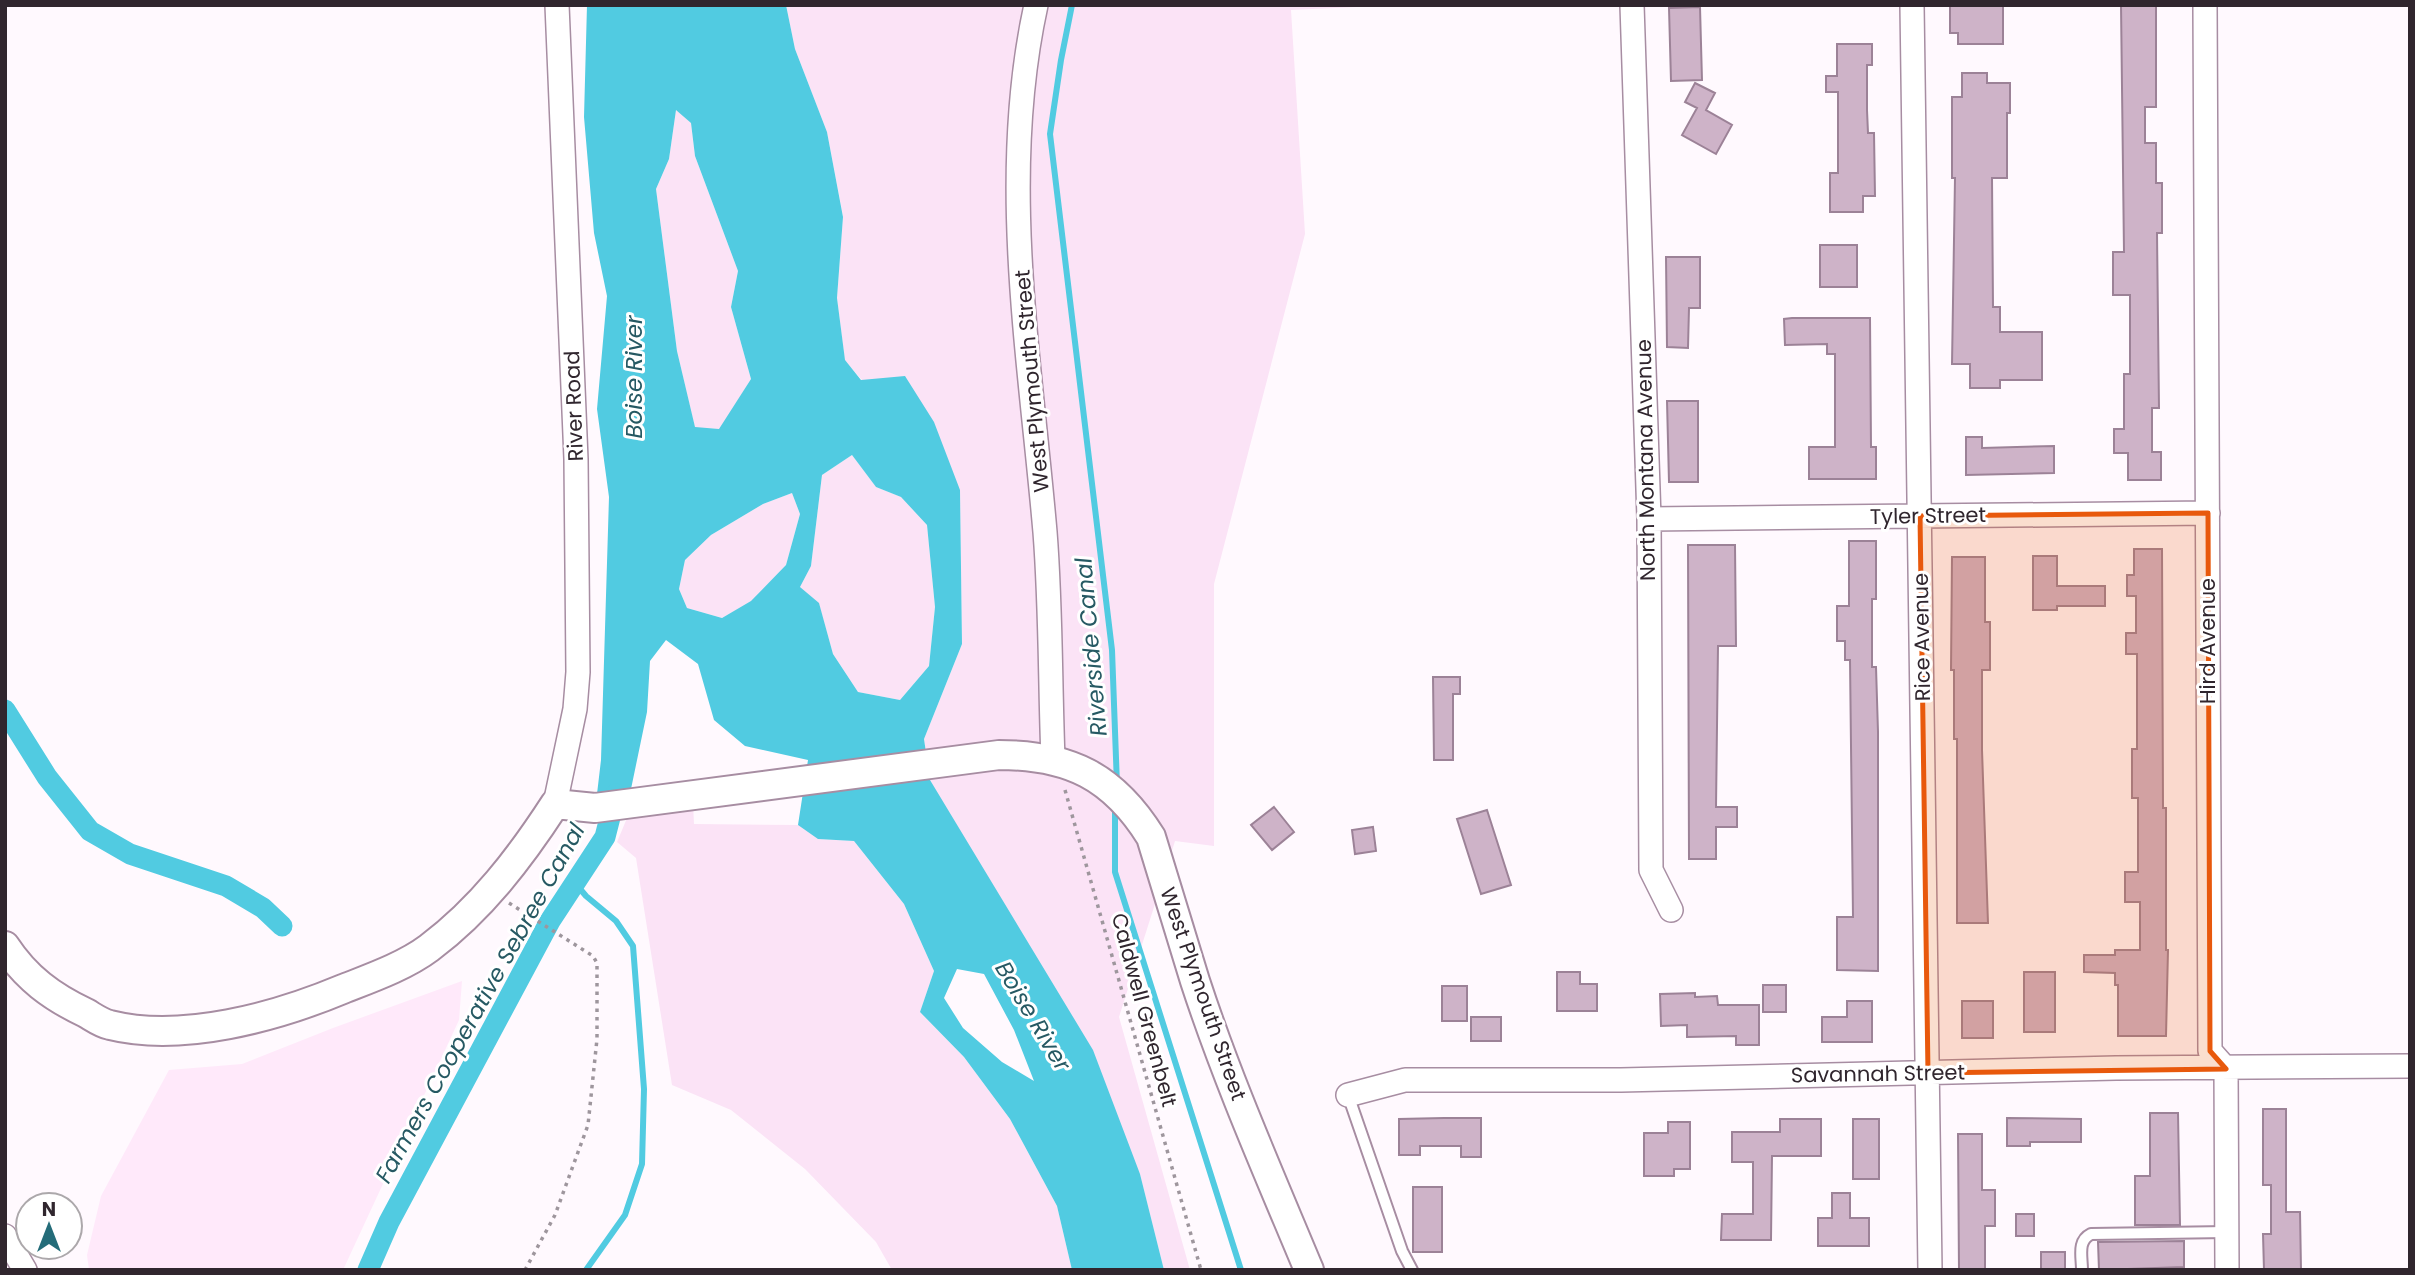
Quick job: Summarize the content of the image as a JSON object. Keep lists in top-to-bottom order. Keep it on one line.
{"streets":{"street":["West Plymouth Street","River Road","North Montana Avenue","Tyler Street","Rice Avenue","Hird Avenue","Savannah Street"],"path":["Caldwell Greenbelt"]},"crossings":[["West Plymouth Street","River Road"],["West Plymouth Street","Caldwell Greenbelt"],["North Montana Avenue","Tyler Street"],["Tyler Street","Rice Avenue"],["Tyler Street","Hird Avenue"],["Rice Avenue","Savannah Street"],["Hird Avenue","Savannah Street"]],"water":["Boise River","Riverside Canal","Farmers Cooperative Sebree Canal"],"north":"top"}
